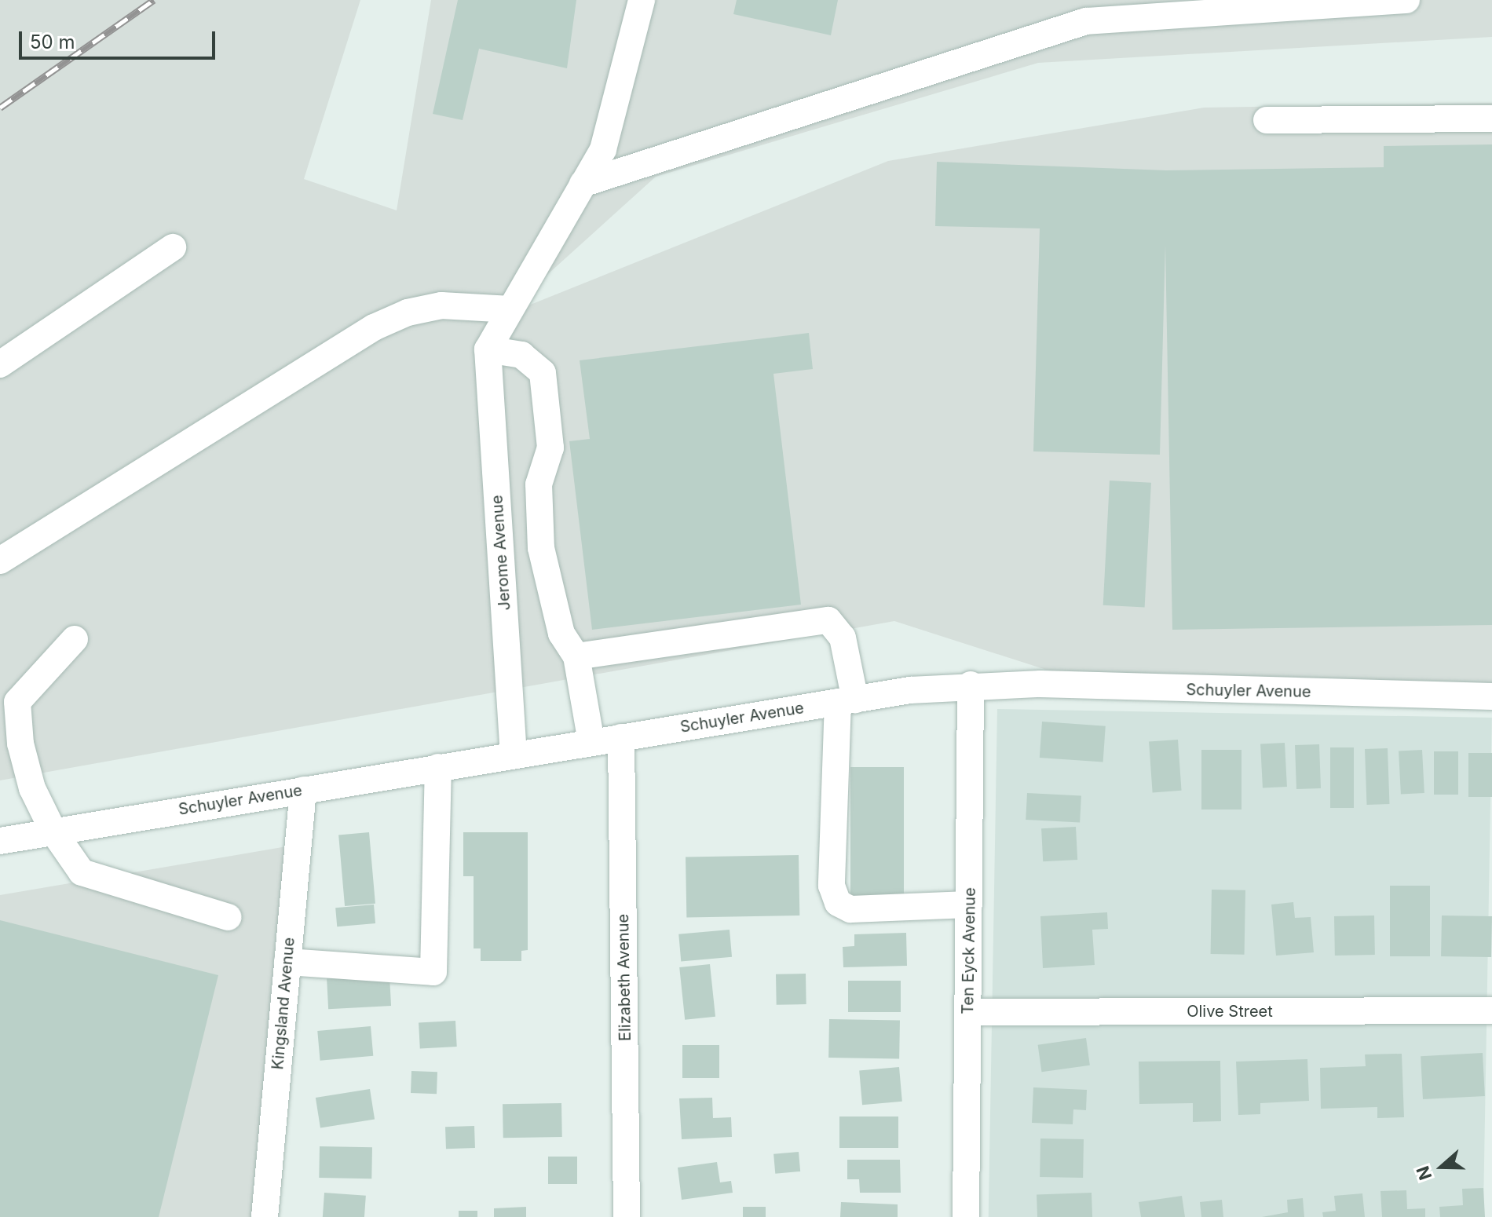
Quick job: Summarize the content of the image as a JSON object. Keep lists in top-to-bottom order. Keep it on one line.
{"streets":{"street":["Jerome Avenue","Schuyler Avenue","Ten Eyck Avenue","Elizabeth Avenue","Kingsland Avenue","Olive Street"]},"crossings":[["Jerome Avenue","Schuyler Avenue"],["Schuyler Avenue","Ten Eyck Avenue"],["Schuyler Avenue","Elizabeth Avenue"],["Schuyler Avenue","Kingsland Avenue"],["Ten Eyck Avenue","Olive Street"]],"scale_bar":"50 m","north":"left"}
